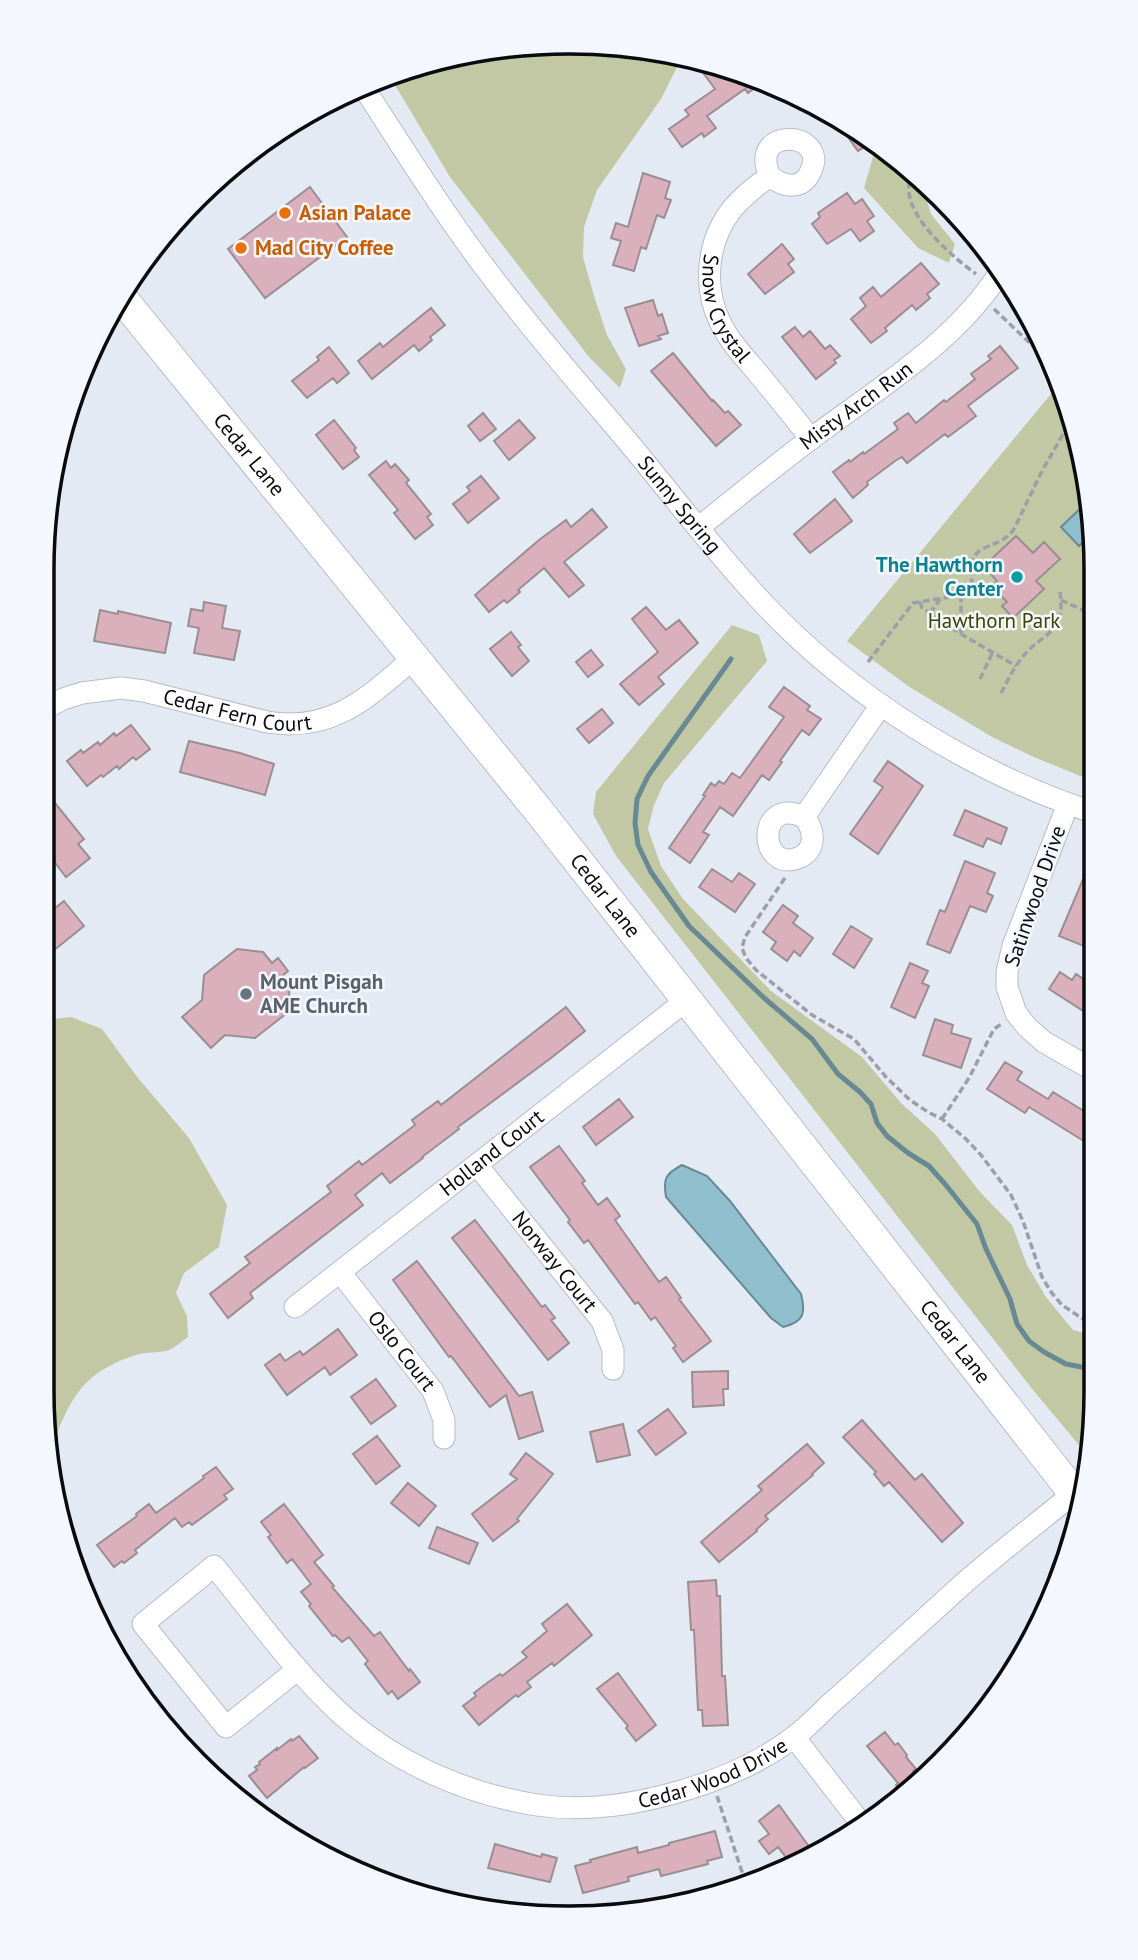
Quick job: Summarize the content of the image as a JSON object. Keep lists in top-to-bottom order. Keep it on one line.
{"streets":{"main road":["Cedar Lane"],"street":["Snow Crystal","Misty Arch Run","Sunny Spring","Cedar Fern Court","Satinwood Drive","Holland Court","Norway Court","Oslo Court","Cedar Wood Drive"]},"crossings":[["Snow Crystal","Misty Arch Run"],["Misty Arch Run","Sunny Spring"],["Cedar Lane","Cedar Fern Court"],["Cedar Lane","Holland Court"],["Sunny Spring","Satinwood Drive"],["Holland Court","Norway Court"],["Holland Court","Oslo Court"]],"parks":["Hawthorn Park"],"places":["Asian Palace","Mad City Coffee","The Hawthorn Center","Mount Pisgah AME Church"]}
